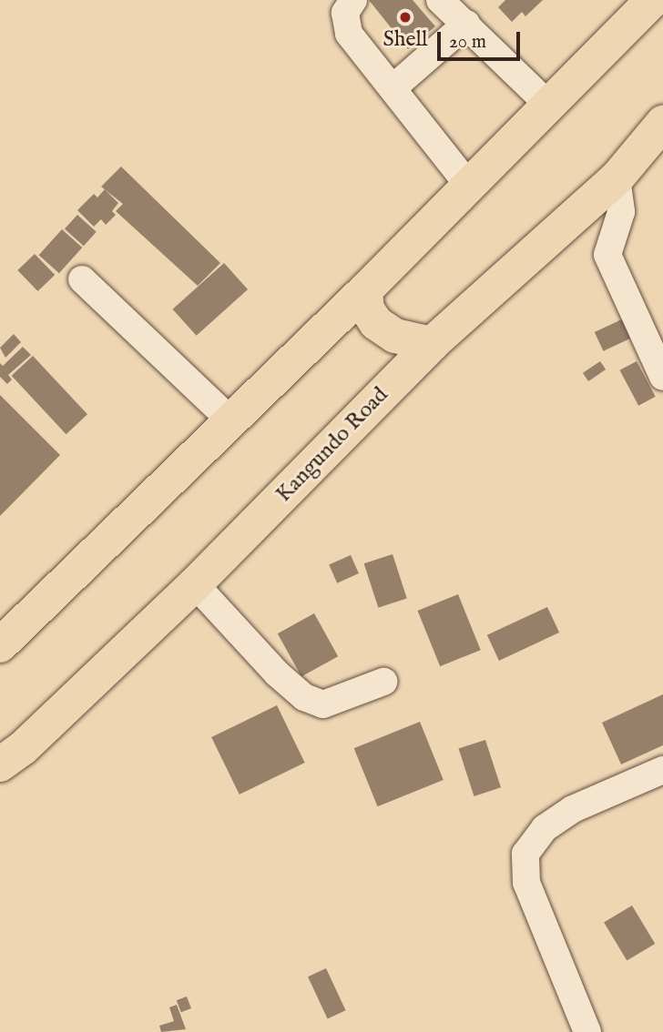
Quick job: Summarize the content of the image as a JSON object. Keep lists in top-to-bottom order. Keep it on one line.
{"streets":{"highway":["Kangundo Road"]},"places":["Shell"],"scale_bar":"20 m"}
